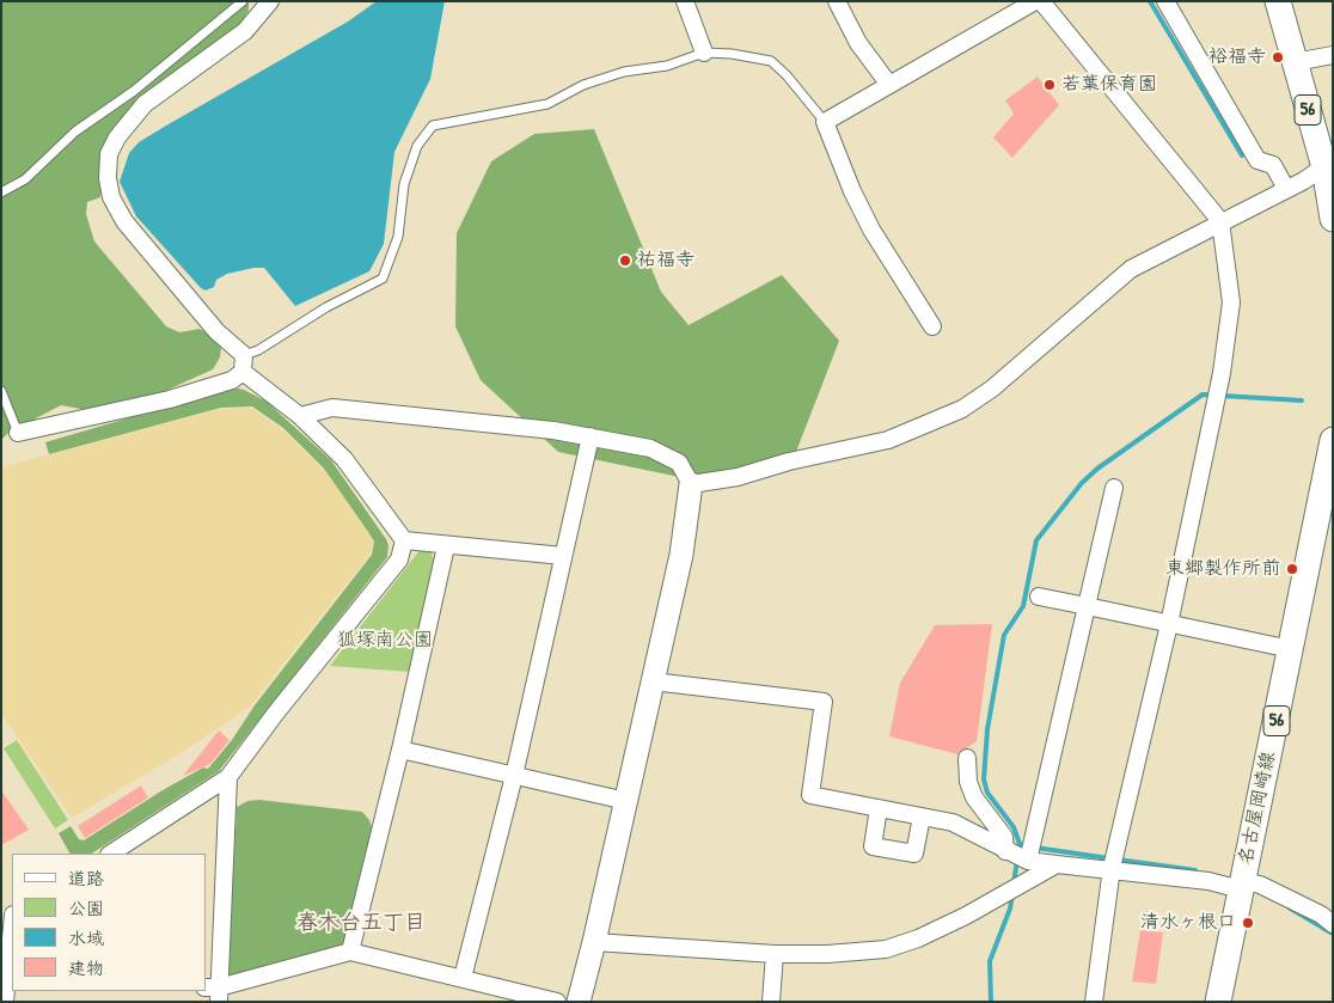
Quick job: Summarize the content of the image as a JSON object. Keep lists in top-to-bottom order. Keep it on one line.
{"streets":{"main road":["56","名古屋岡崎線"]},"districts":["春木台五丁目"],"parks":["狐塚南公園"],"places":["裕福寺","若葉保育園","祐福寺","東郷製作所前","清水ヶ根口"],"legend":["道路","公園","水域","建物"]}
